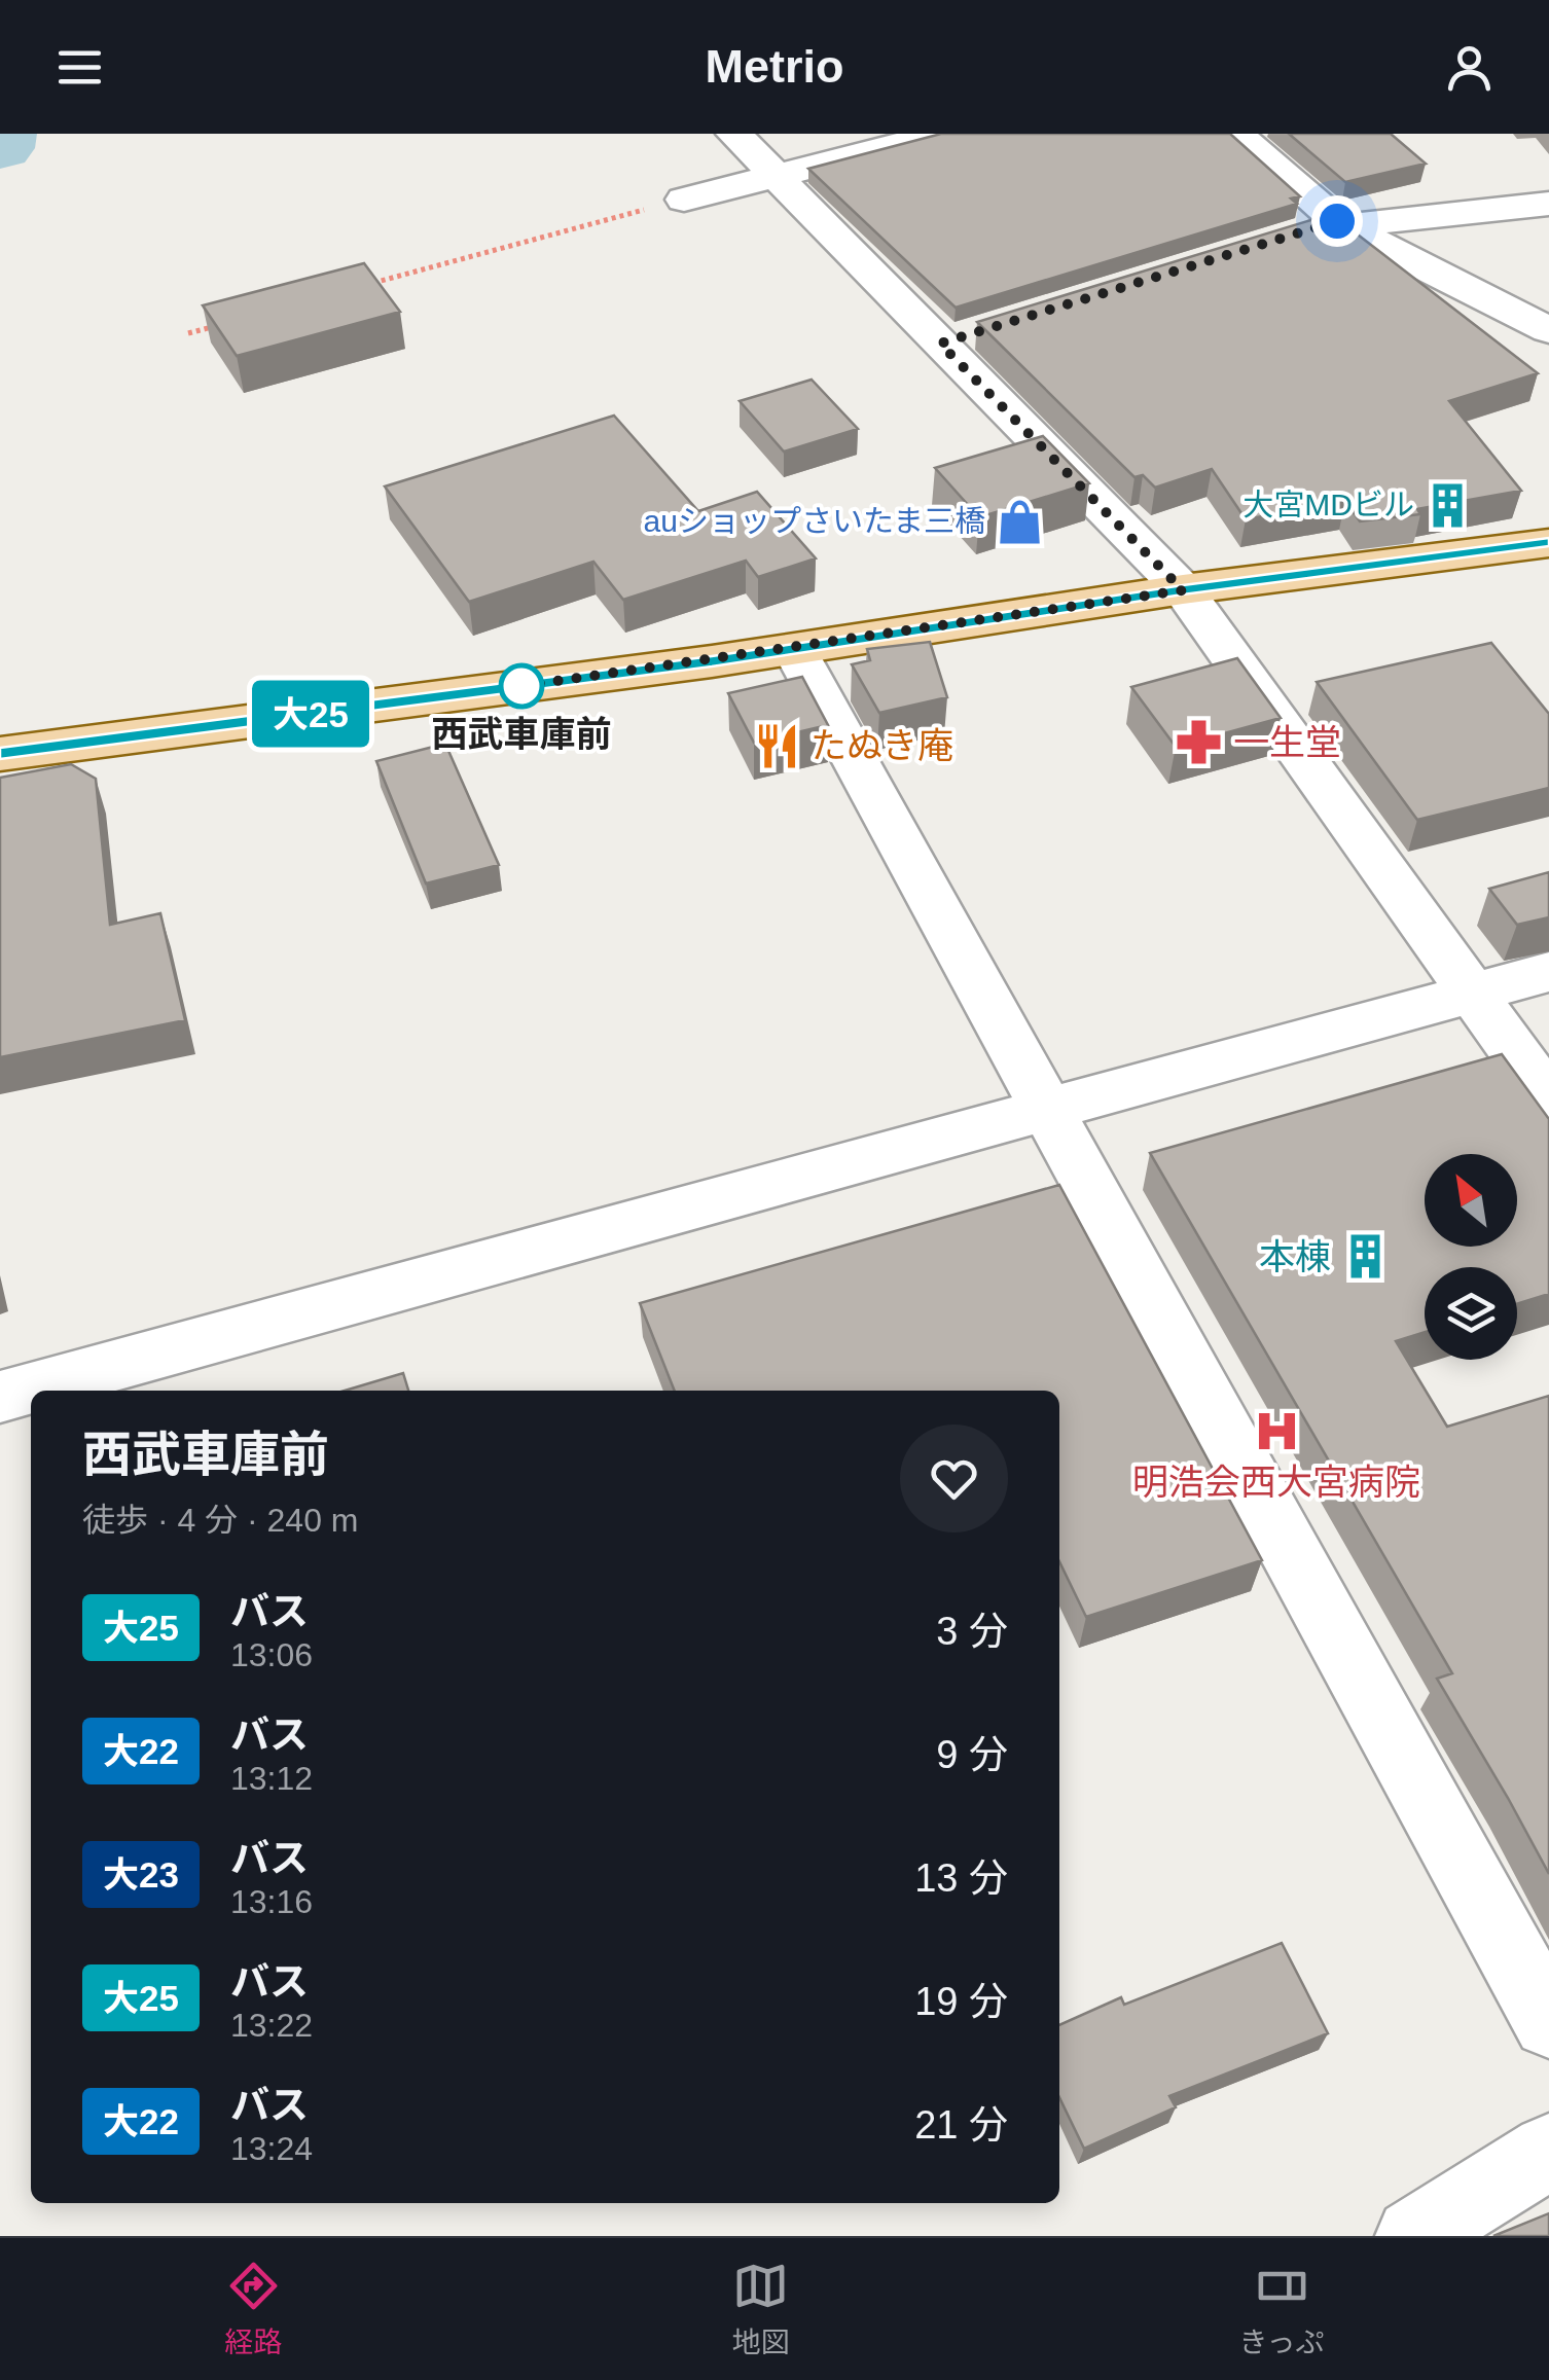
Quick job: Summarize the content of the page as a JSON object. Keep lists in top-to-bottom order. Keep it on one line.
{"places":{"building":["大宮MDビル","本棟"],"shop":["auショップさいたま三橋"],"other":["西武車庫前"],"pharmacy":["一生堂"],"restaurant":["たぬき庵"],"hospital":["明浩会西大宮病院"]},"lines":["bus line 大25"],"north":"top left","page":{"header":"Metrio","on_map":"大25","heading":["西武車庫前","徒歩 · 4 分 · 240 m"],"list":[{"mark":"大25","name":"バス","note":"13:06","value":"3 分"},{"mark":"大22","name":"バス","note":"13:12","value":"9 分"},{"mark":"大23","name":"バス","note":"13:16","value":"13 分"},{"mark":"大25","name":"バス","note":"13:22","value":"19 分"},{"mark":"大22","name":"バス","note":"13:24","value":"21 分"}],"tabs":["経路","地図","きっぷ"]}}
